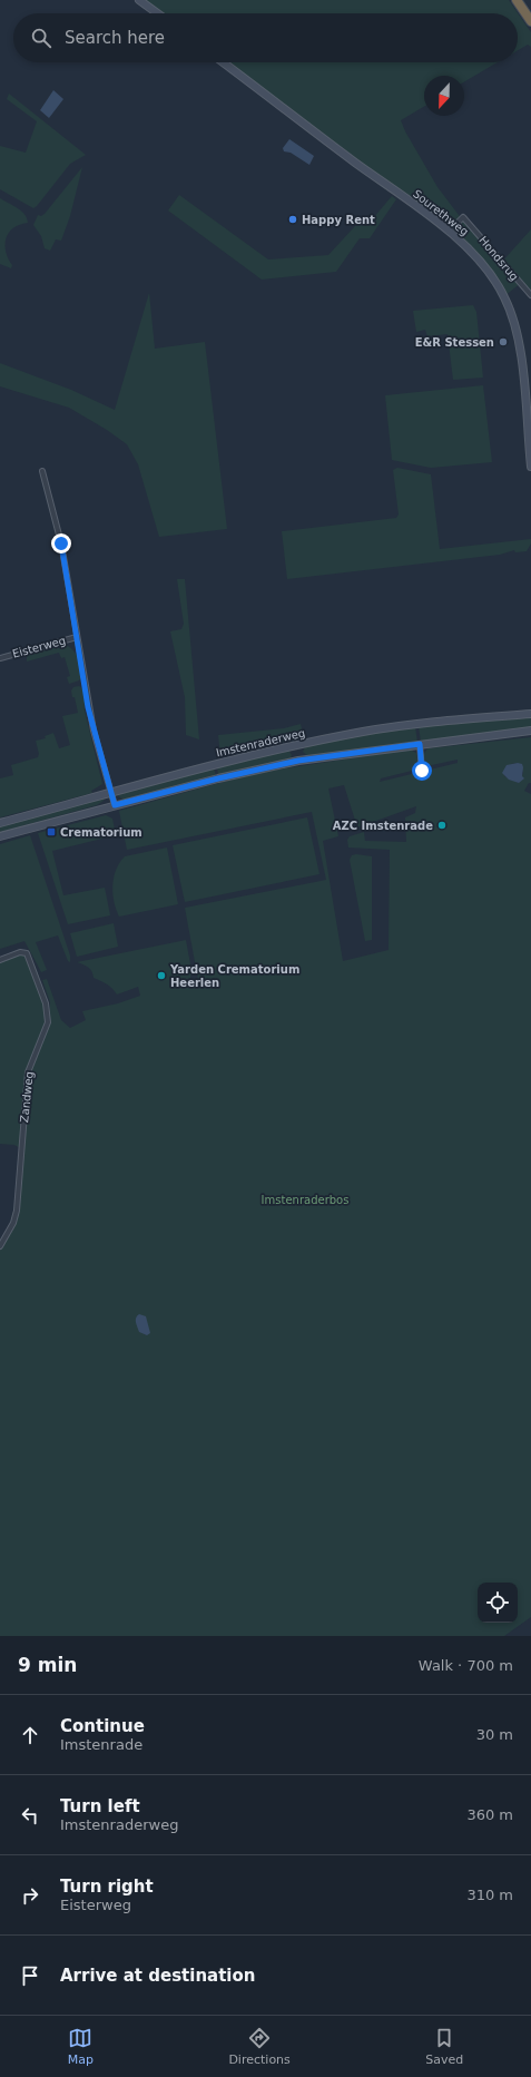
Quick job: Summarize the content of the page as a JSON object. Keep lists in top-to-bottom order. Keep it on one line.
{"streets":{"street":["Sourethweg","Hondsrug","Eisterweg","Imstenraderweg","Zandweg"]},"crossings":[["Sourethweg","Hondsrug"],["Eisterweg","Imstenraderweg"]],"parks":["Imstenraderbos"],"places":{"other":["Happy Rent","E&R Stessen","AZC Imstenrade","Yarden Crematorium Heerlen"],"transit":["Crematorium"]},"north":"bottom","page":{"search":"Search here","heading":["9 min","Walk · 700 m"],"list":[["Continue","Imstenrade","30 m"],["Turn left","Imstenraderweg","360 m"],["Turn right","Eisterweg","310 m"],"Arrive at destination"],"nav":["Map","Directions","Saved"]}}
